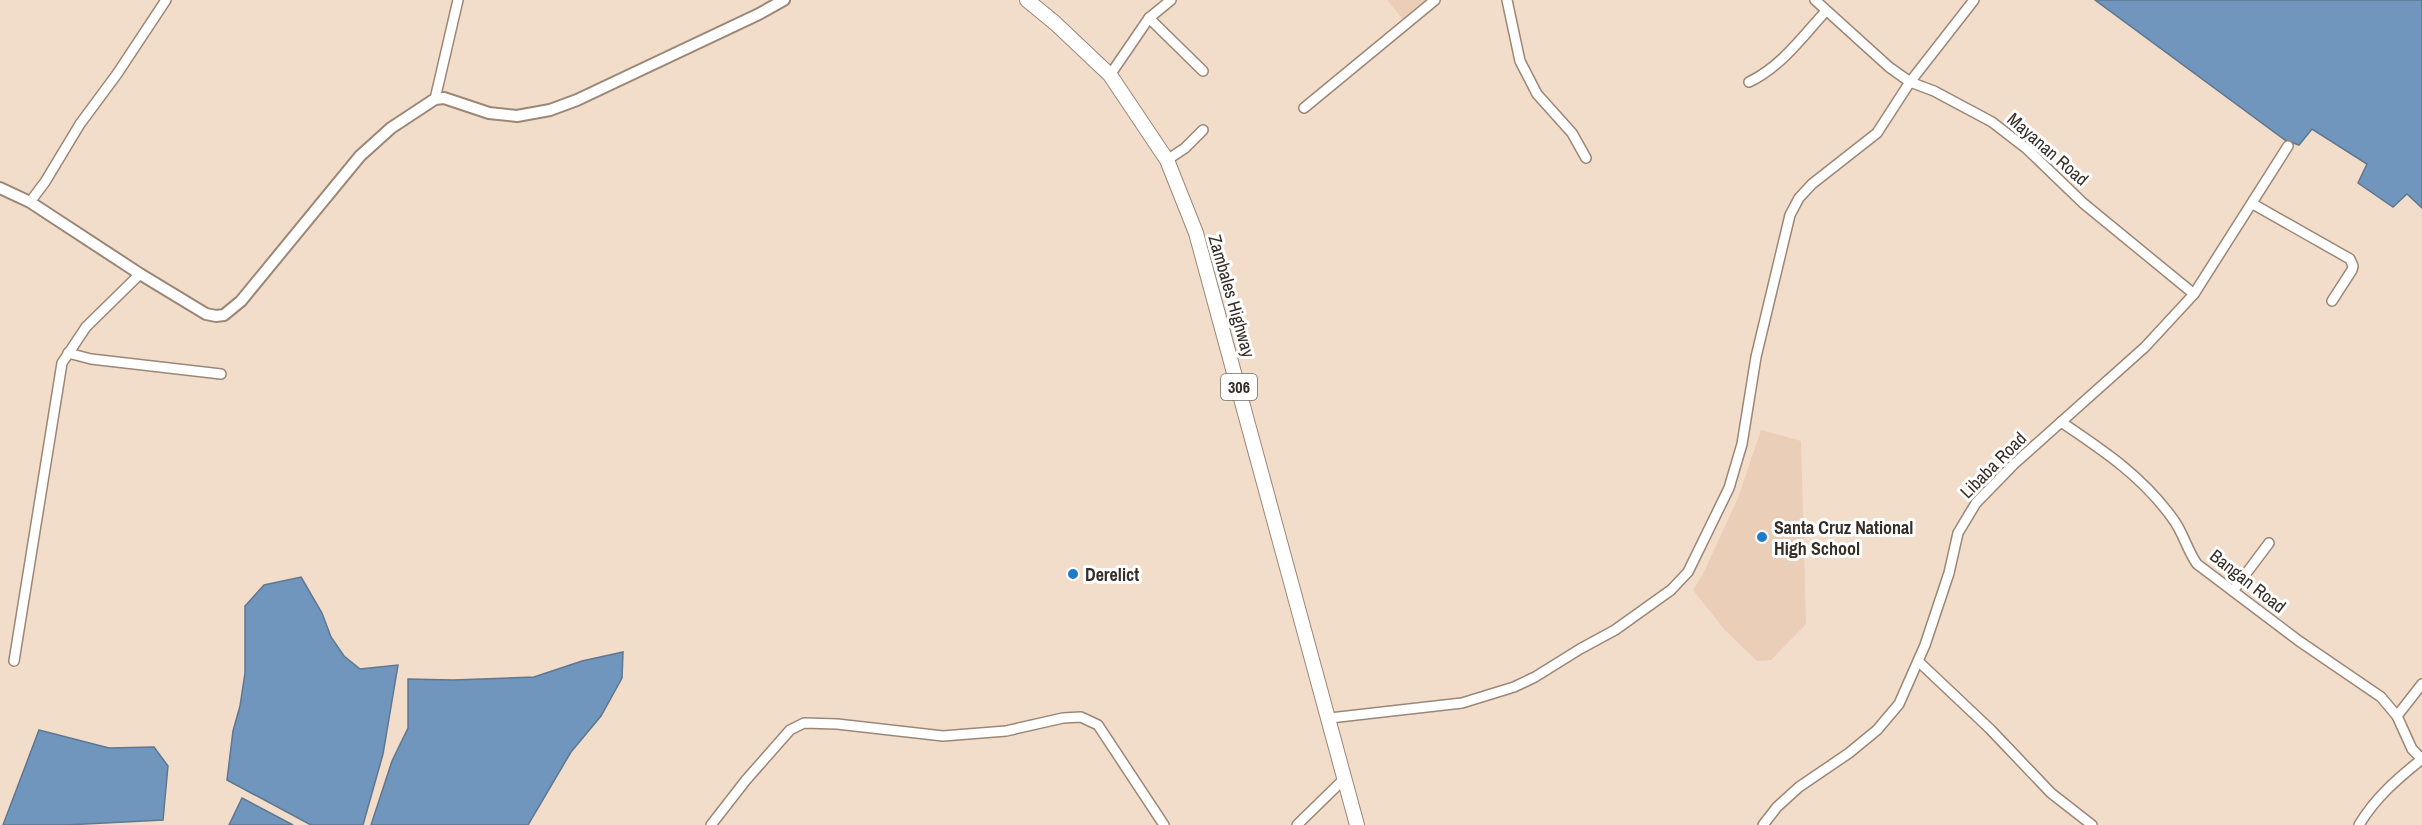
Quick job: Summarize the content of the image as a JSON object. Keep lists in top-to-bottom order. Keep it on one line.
{"streets":{"main road":["Zambales Highway","306"],"street":["Mayanan Road","Libaba Road","Bangan Road"]},"crossings":[["Mayanan Road","Libaba Road"],["Libaba Road","Bangan Road"]],"places":["Santa Cruz National High School","Derelict"]}
